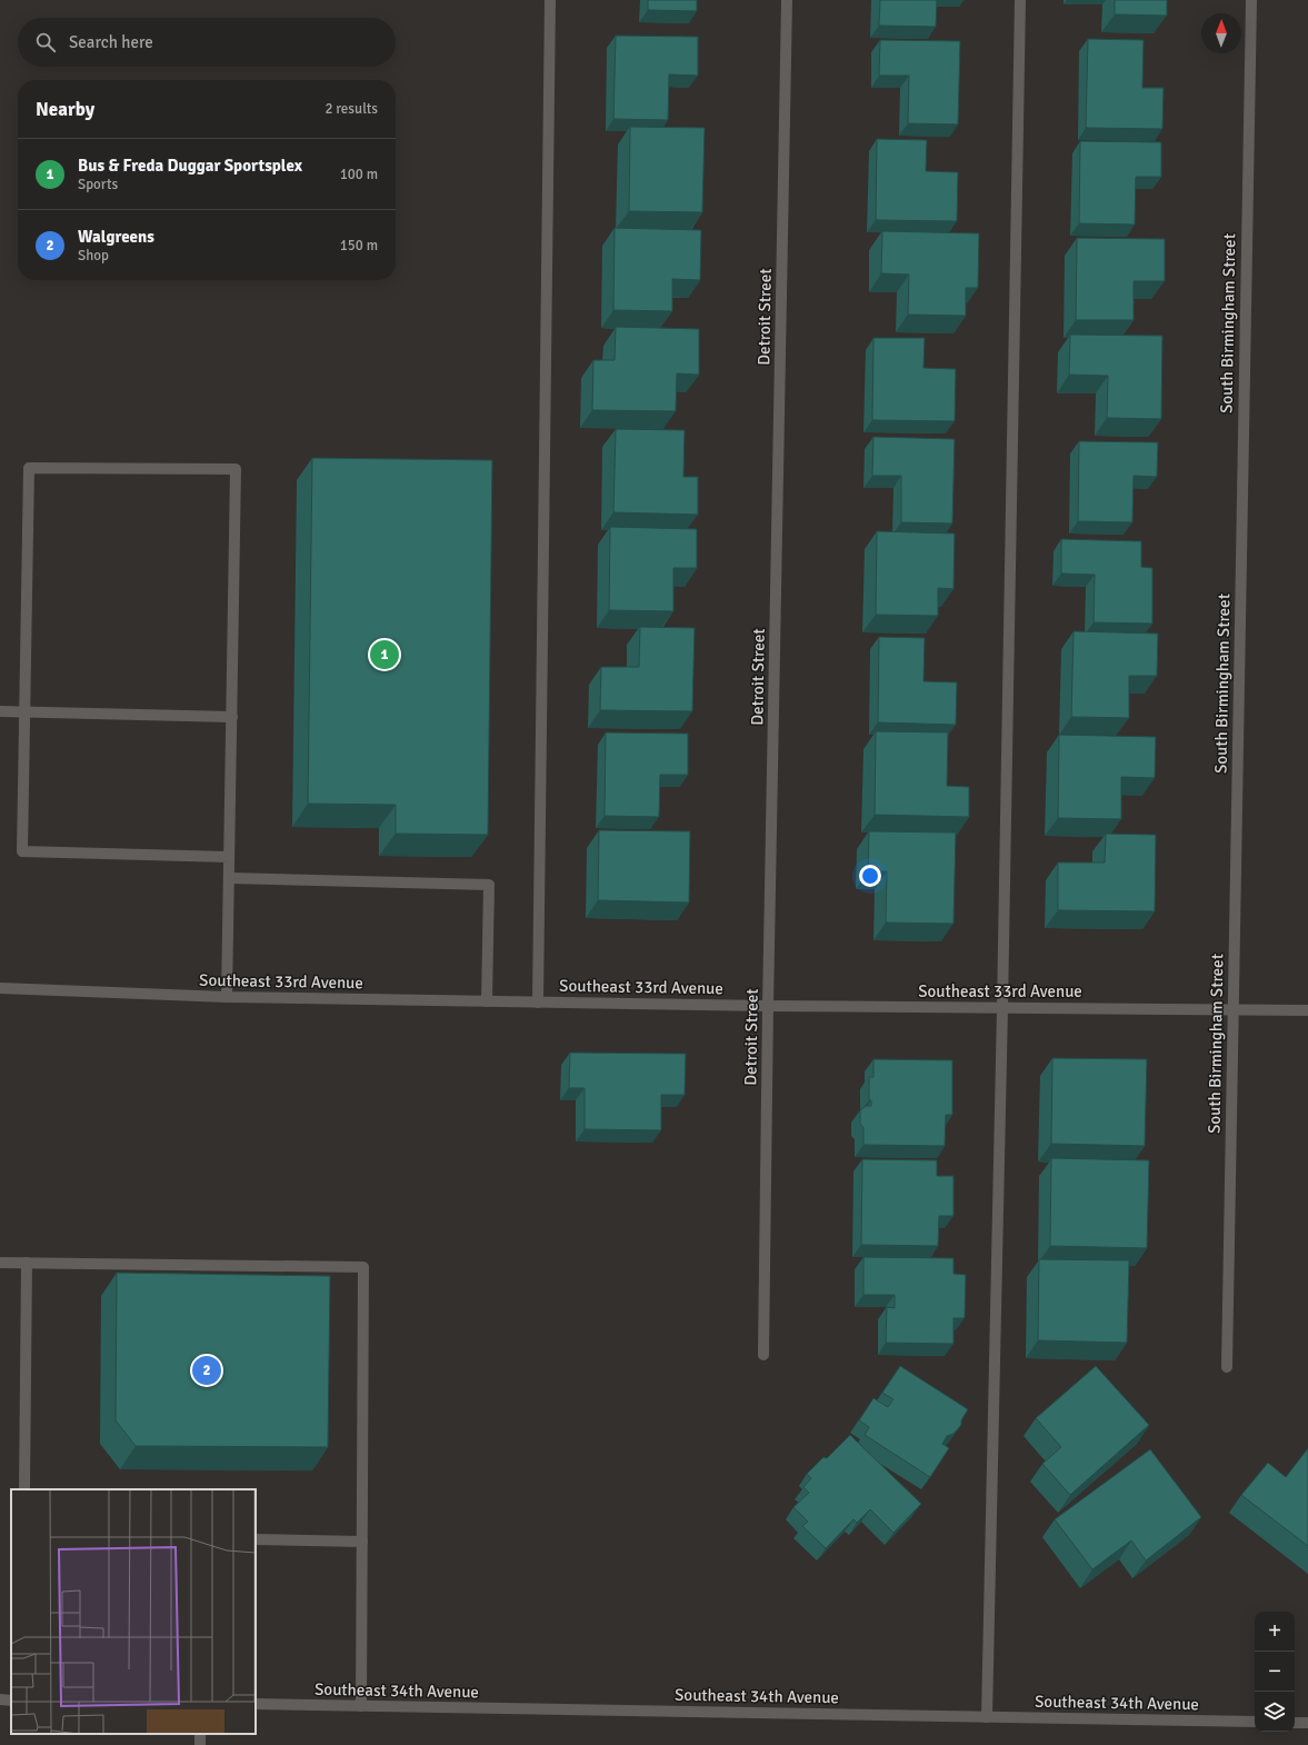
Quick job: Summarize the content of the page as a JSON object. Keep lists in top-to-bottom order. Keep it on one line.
{"streets":{"street":["Detroit Street","South Birmingham Street","Southeast 33rd Avenue","Southeast 34th Avenue"]},"crossings":[["Detroit Street","Southeast 33rd Avenue"],["South Birmingham Street","Southeast 33rd Avenue"]],"north":"top","page":{"search":"Search here","heading":["Nearby","2 results"],"list":[{"mark":"1","name":"Bus & Freda Duggar Sportsplex","note":"Sports","value":"100 m"},{"mark":"2","name":"Walgreens","note":"Shop","value":"150 m"}],"pins":["1","2"],"map_buttons":["+","−"]}}
